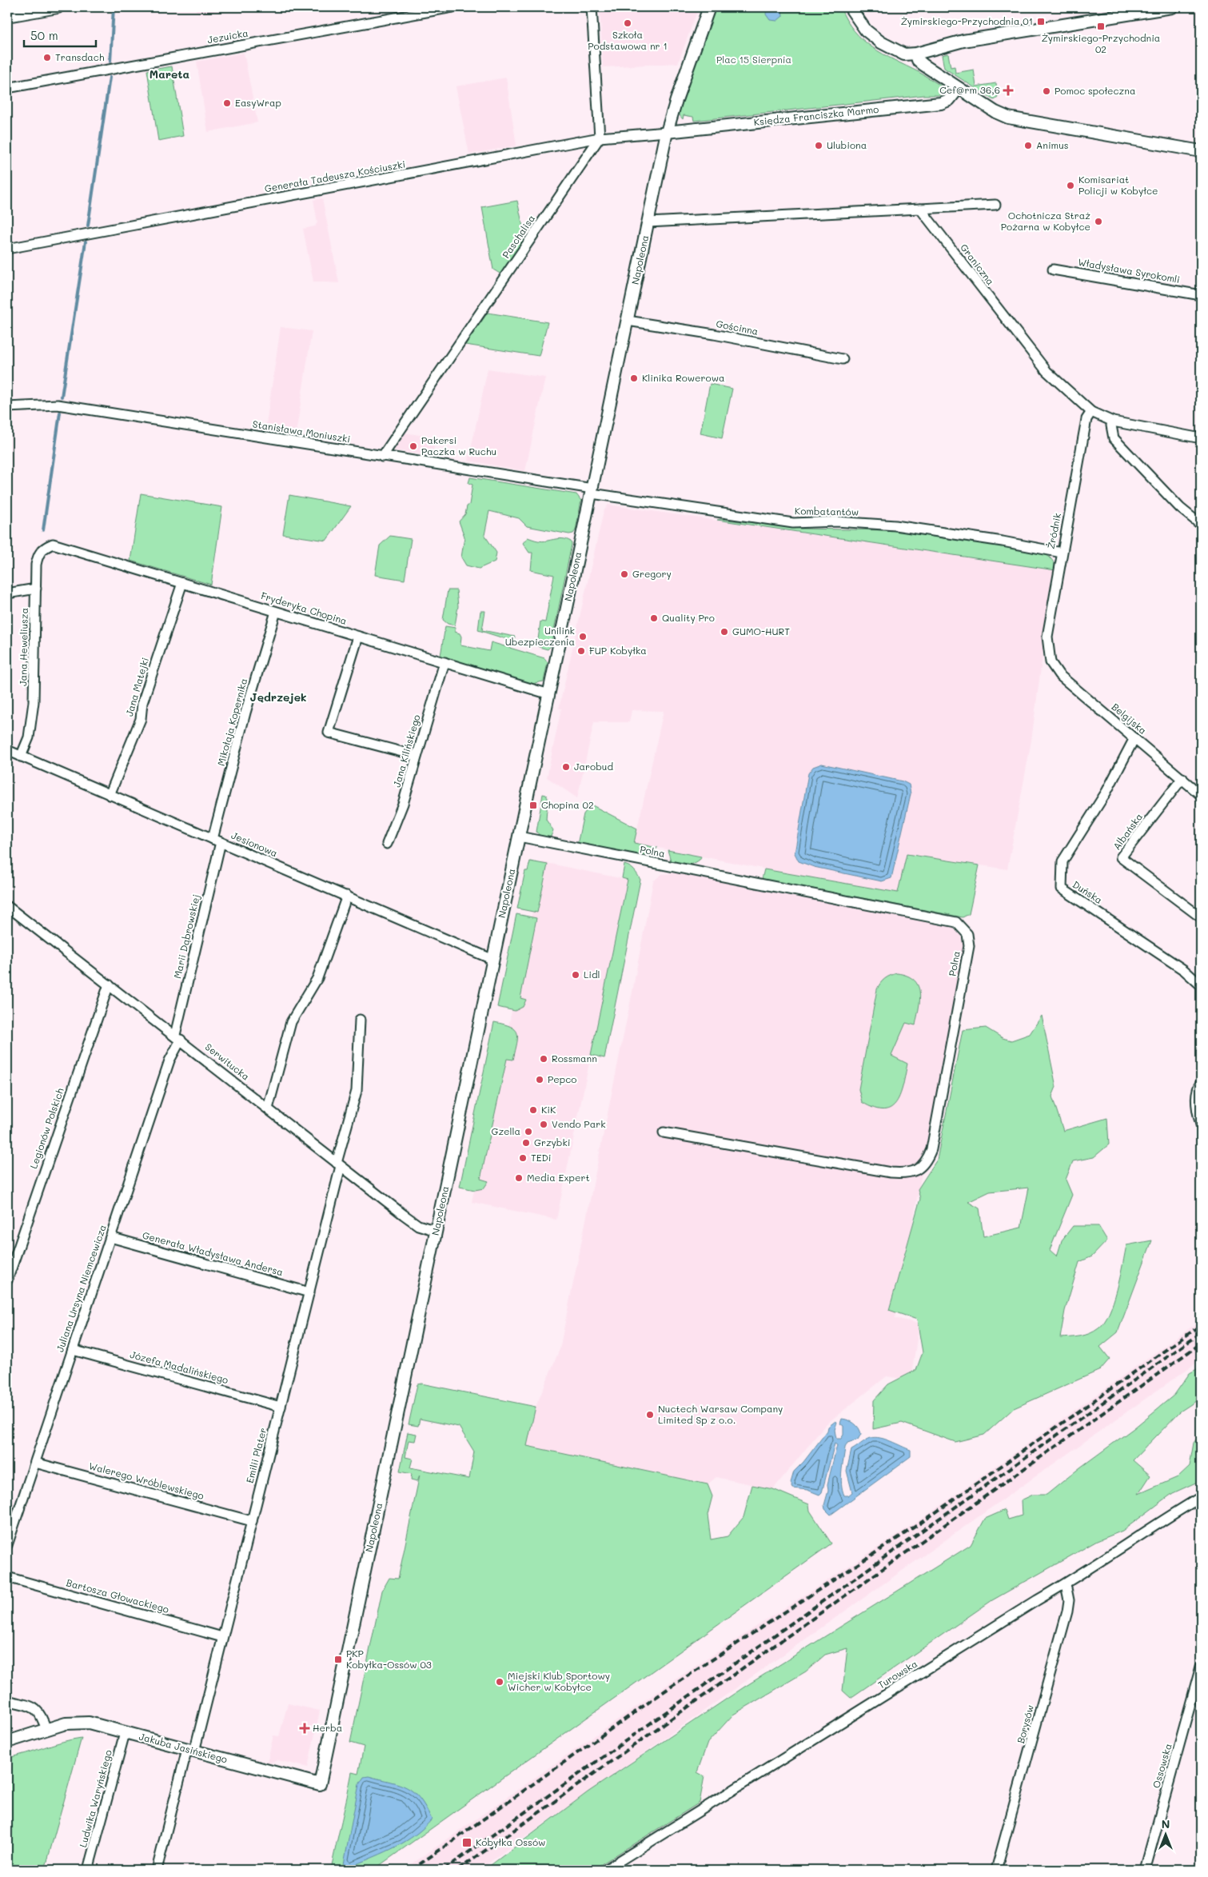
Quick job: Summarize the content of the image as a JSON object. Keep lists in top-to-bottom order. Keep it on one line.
{"streets":{"street":["Jezuicka","Księdza Franciszka Marmo","Generała Tadeusza Kościuszki","Paschalisa","Napoleona","Graniczna","Władysława Syrokomli","Gościnna","Stanisława Moniuszki","Kombatantów","Źródnik","Fryderyka Chopina","Jana Heweliusza","Jana Matejki","Belgijska","Mikołaja Kopernika","Jana Kilińskiego","Albańska","Jesionowa","Polna","Duńska","Marii Dąbrowskiej","Serwitucka","Legionów Polskich","Generała Władysława Andersa","Juliana Ursyna Niemcewicza","Józefa Madalińskiego","Emilii Plater","Walerego Wróblewskiego","Bartosza Głowackiego","Turowska","Borysów","Jakuba Jasińskiego","Ossowska","Ludwika Waryńskiego"]},"crossings":[["Księdza Franciszka Marmo","Generała Tadeusza Kościuszki"],["Księdza Franciszka Marmo","Napoleona"],["Generała Tadeusza Kościuszki","Paschalisa"],["Generała Tadeusza Kościuszki","Napoleona"],["Paschalisa","Stanisława Moniuszki"],["Napoleona","Gościnna"],["Napoleona","Stanisława Moniuszki"],["Napoleona","Kombatantów"],["Napoleona","Fryderyka Chopina"],["Napoleona","Jesionowa"],["Napoleona","Polna"],["Napoleona","Serwitucka"],["Napoleona","Jakuba Jasińskiego"],["Graniczna","Źródnik"],["Stanisława Moniuszki","Kombatantów"],["Kombatantów","Źródnik"],["Źródnik","Belgijska"],["Fryderyka Chopina","Jana Heweliusza"],["Fryderyka Chopina","Jana Matejki"],["Fryderyka Chopina","Mikołaja Kopernika"],["Fryderyka Chopina","Jana Kilińskiego"],["Jana Heweliusza","Jesionowa"],["Jana Matejki","Jesionowa"],["Belgijska","Albańska"],["Belgijska","Duńska"],["Mikołaja Kopernika","Jesionowa"],["Mikołaja Kopernika","Marii Dąbrowskiej"],["Jesionowa","Marii Dąbrowskiej"],["Marii Dąbrowskiej","Serwitucka"],["Marii Dąbrowskiej","Juliana Ursyna Niemcewicza"],["Serwitucka","Legionów Polskich"],["Serwitucka","Juliana Ursyna Niemcewicza"],["Serwitucka","Emilii Plater"],["Generała Władysława Andersa","Juliana Ursyna Niemcewicza"],["Generała Władysława Andersa","Emilii Plater"],["Juliana Ursyna Niemcewicza","Józefa Madalińskiego"],["Juliana Ursyna Niemcewicza","Walerego Wróblewskiego"],["Józefa Madalińskiego","Emilii Plater"],["Emilii Plater","Walerego Wróblewskiego"],["Emilii Plater","Bartosza Głowackiego"],["Emilii Plater","Jakuba Jasińskiego"],["Turowska","Borysów"],["Jakuba Jasińskiego","Ludwika Waryńskiego"]],"districts":["Mareta","Jędrzejek"],"parks":["Plac 15 Sierpnia"],"places":{"transit":["Żymirskiego-Przychodnia 01","Żymirskiego-Przychodnia 02","Chopina 02","PKP Kobyłka-Ossów 03","Kobyłka Ossów"],"other":["Szkoła Podstawowa nr 1","Transdach","Pomoc społeczna","EasyWrap","Ulubiona","Animus","Komisariat Policji w Kobyłce","Ochotnicza Straż Pożarna w Kobyłce","Klinika Rowerowa","Pakersi Paczka w Ruchu","Gregory","Quality Pro","GUMO-HURT","Unilink Ubezpieczenia","FUP Kobyłka","Jarobud","Lidl","Rossmann","Pepco","KiK","Vendo Park","Gzella","Grzybki","TEDi","Media Expert","Nuctech Warsaw Company Limited Sp z o.o.","Miejski Klub Sportowy Wicher w Kobyłce"],"health":["Cef@rm 36,6","Herba"]},"scale_bar":"50 m","north":"top"}
